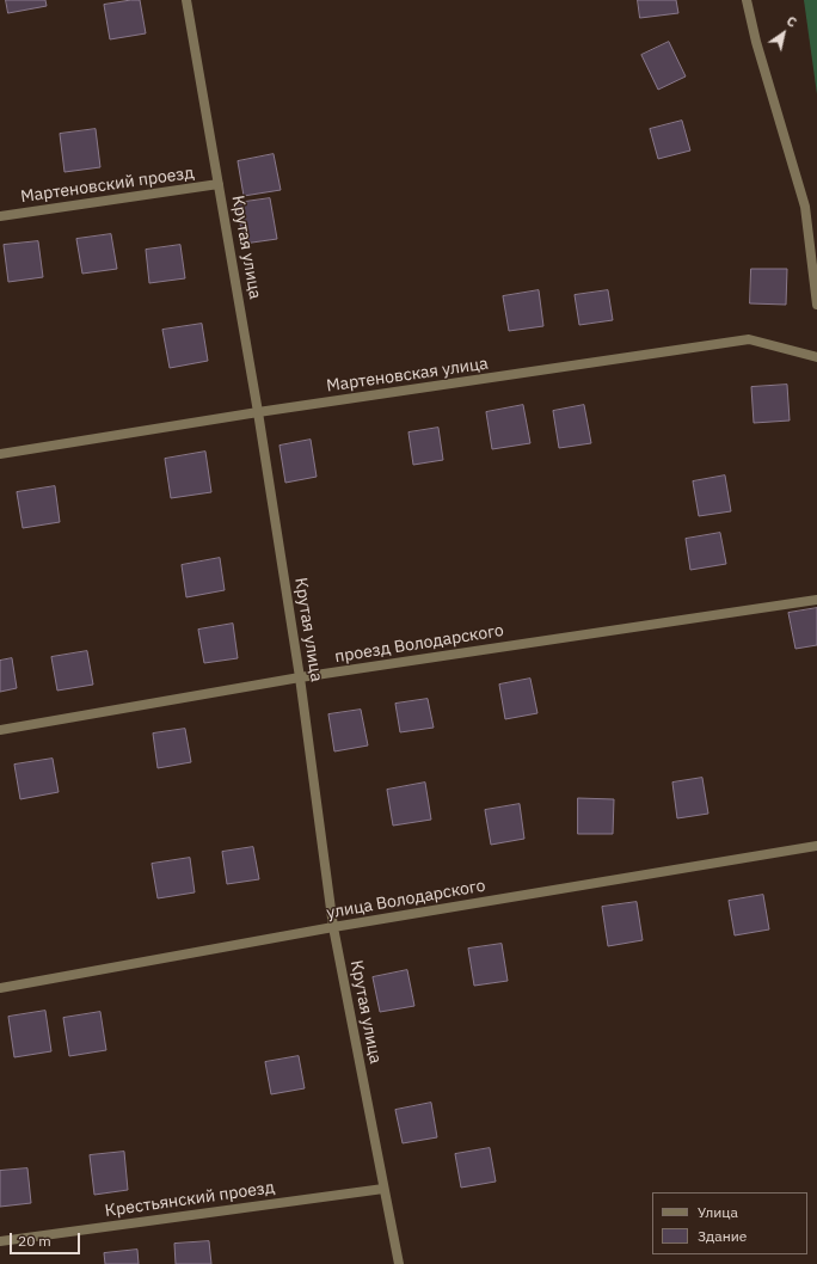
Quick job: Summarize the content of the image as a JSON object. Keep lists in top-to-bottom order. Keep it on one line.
{"streets":{"street":["Мартеновский проезд","Крутая улица","Мартеновская улица","проезд Володарского","улица Володарского","Крестьянский проезд"]},"crossings":[["Мартеновский проезд","Крутая улица"],["Крутая улица","Мартеновская улица"],["Крутая улица","проезд Володарского"],["Крутая улица","улица Володарского"],["Крутая улица","Крестьянский проезд"]],"legend":["Улица","Здание"],"scale_bar":"20 m","north":"top right"}
